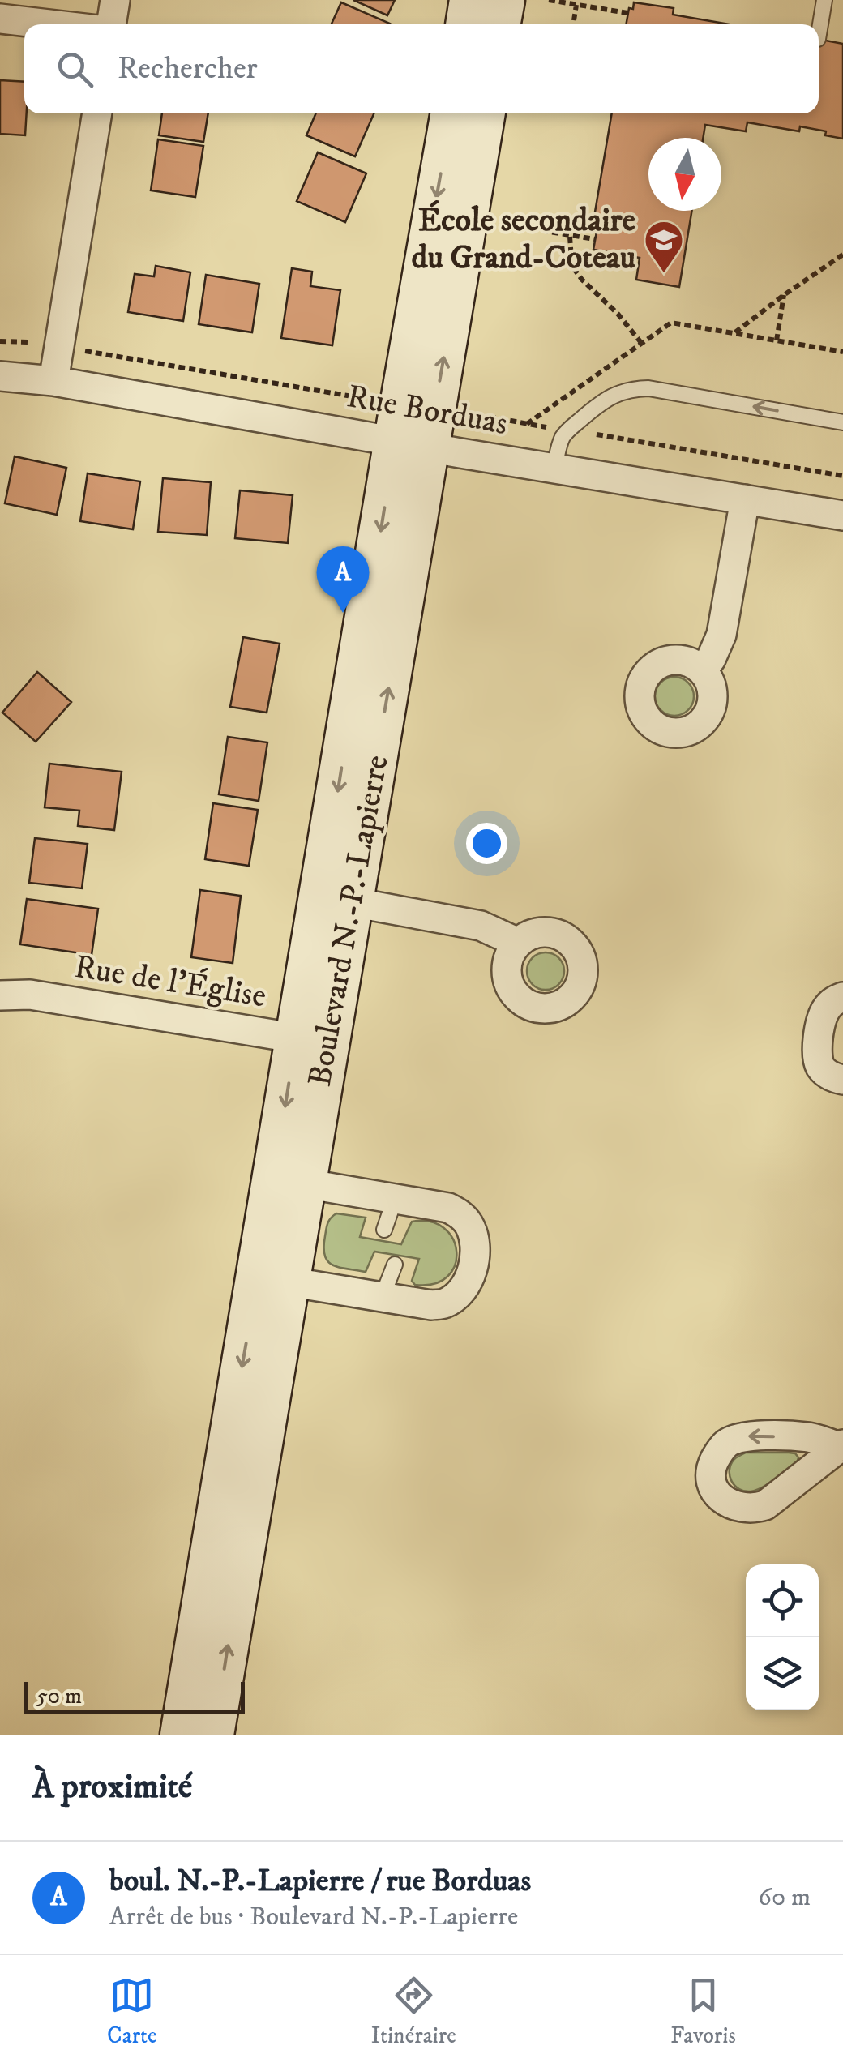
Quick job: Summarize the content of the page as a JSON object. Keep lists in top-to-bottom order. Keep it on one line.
{"streets":{"street":["Rue Borduas","Boulevard N.-P.-Lapierre","Rue de l'Église"]},"crossings":[["Rue Borduas","Boulevard N.-P.-Lapierre"],["Boulevard N.-P.-Lapierre","Rue de l'Église"]],"places":{"school or university":["École secondaire du Grand-Coteau"]},"scale_bar":"50 m","north":"bottom","page":{"search":"Rechercher","pins":"A","scale":"50 m","heading":"À proximité","list":[{"mark":"A","name":"boul. N.-P.-Lapierre / rue Borduas","note":"Arrêt de bus · Boulevard N.-P.-Lapierre","value":"60 m"}],"nav":["Carte","Itinéraire","Favoris"]}}
